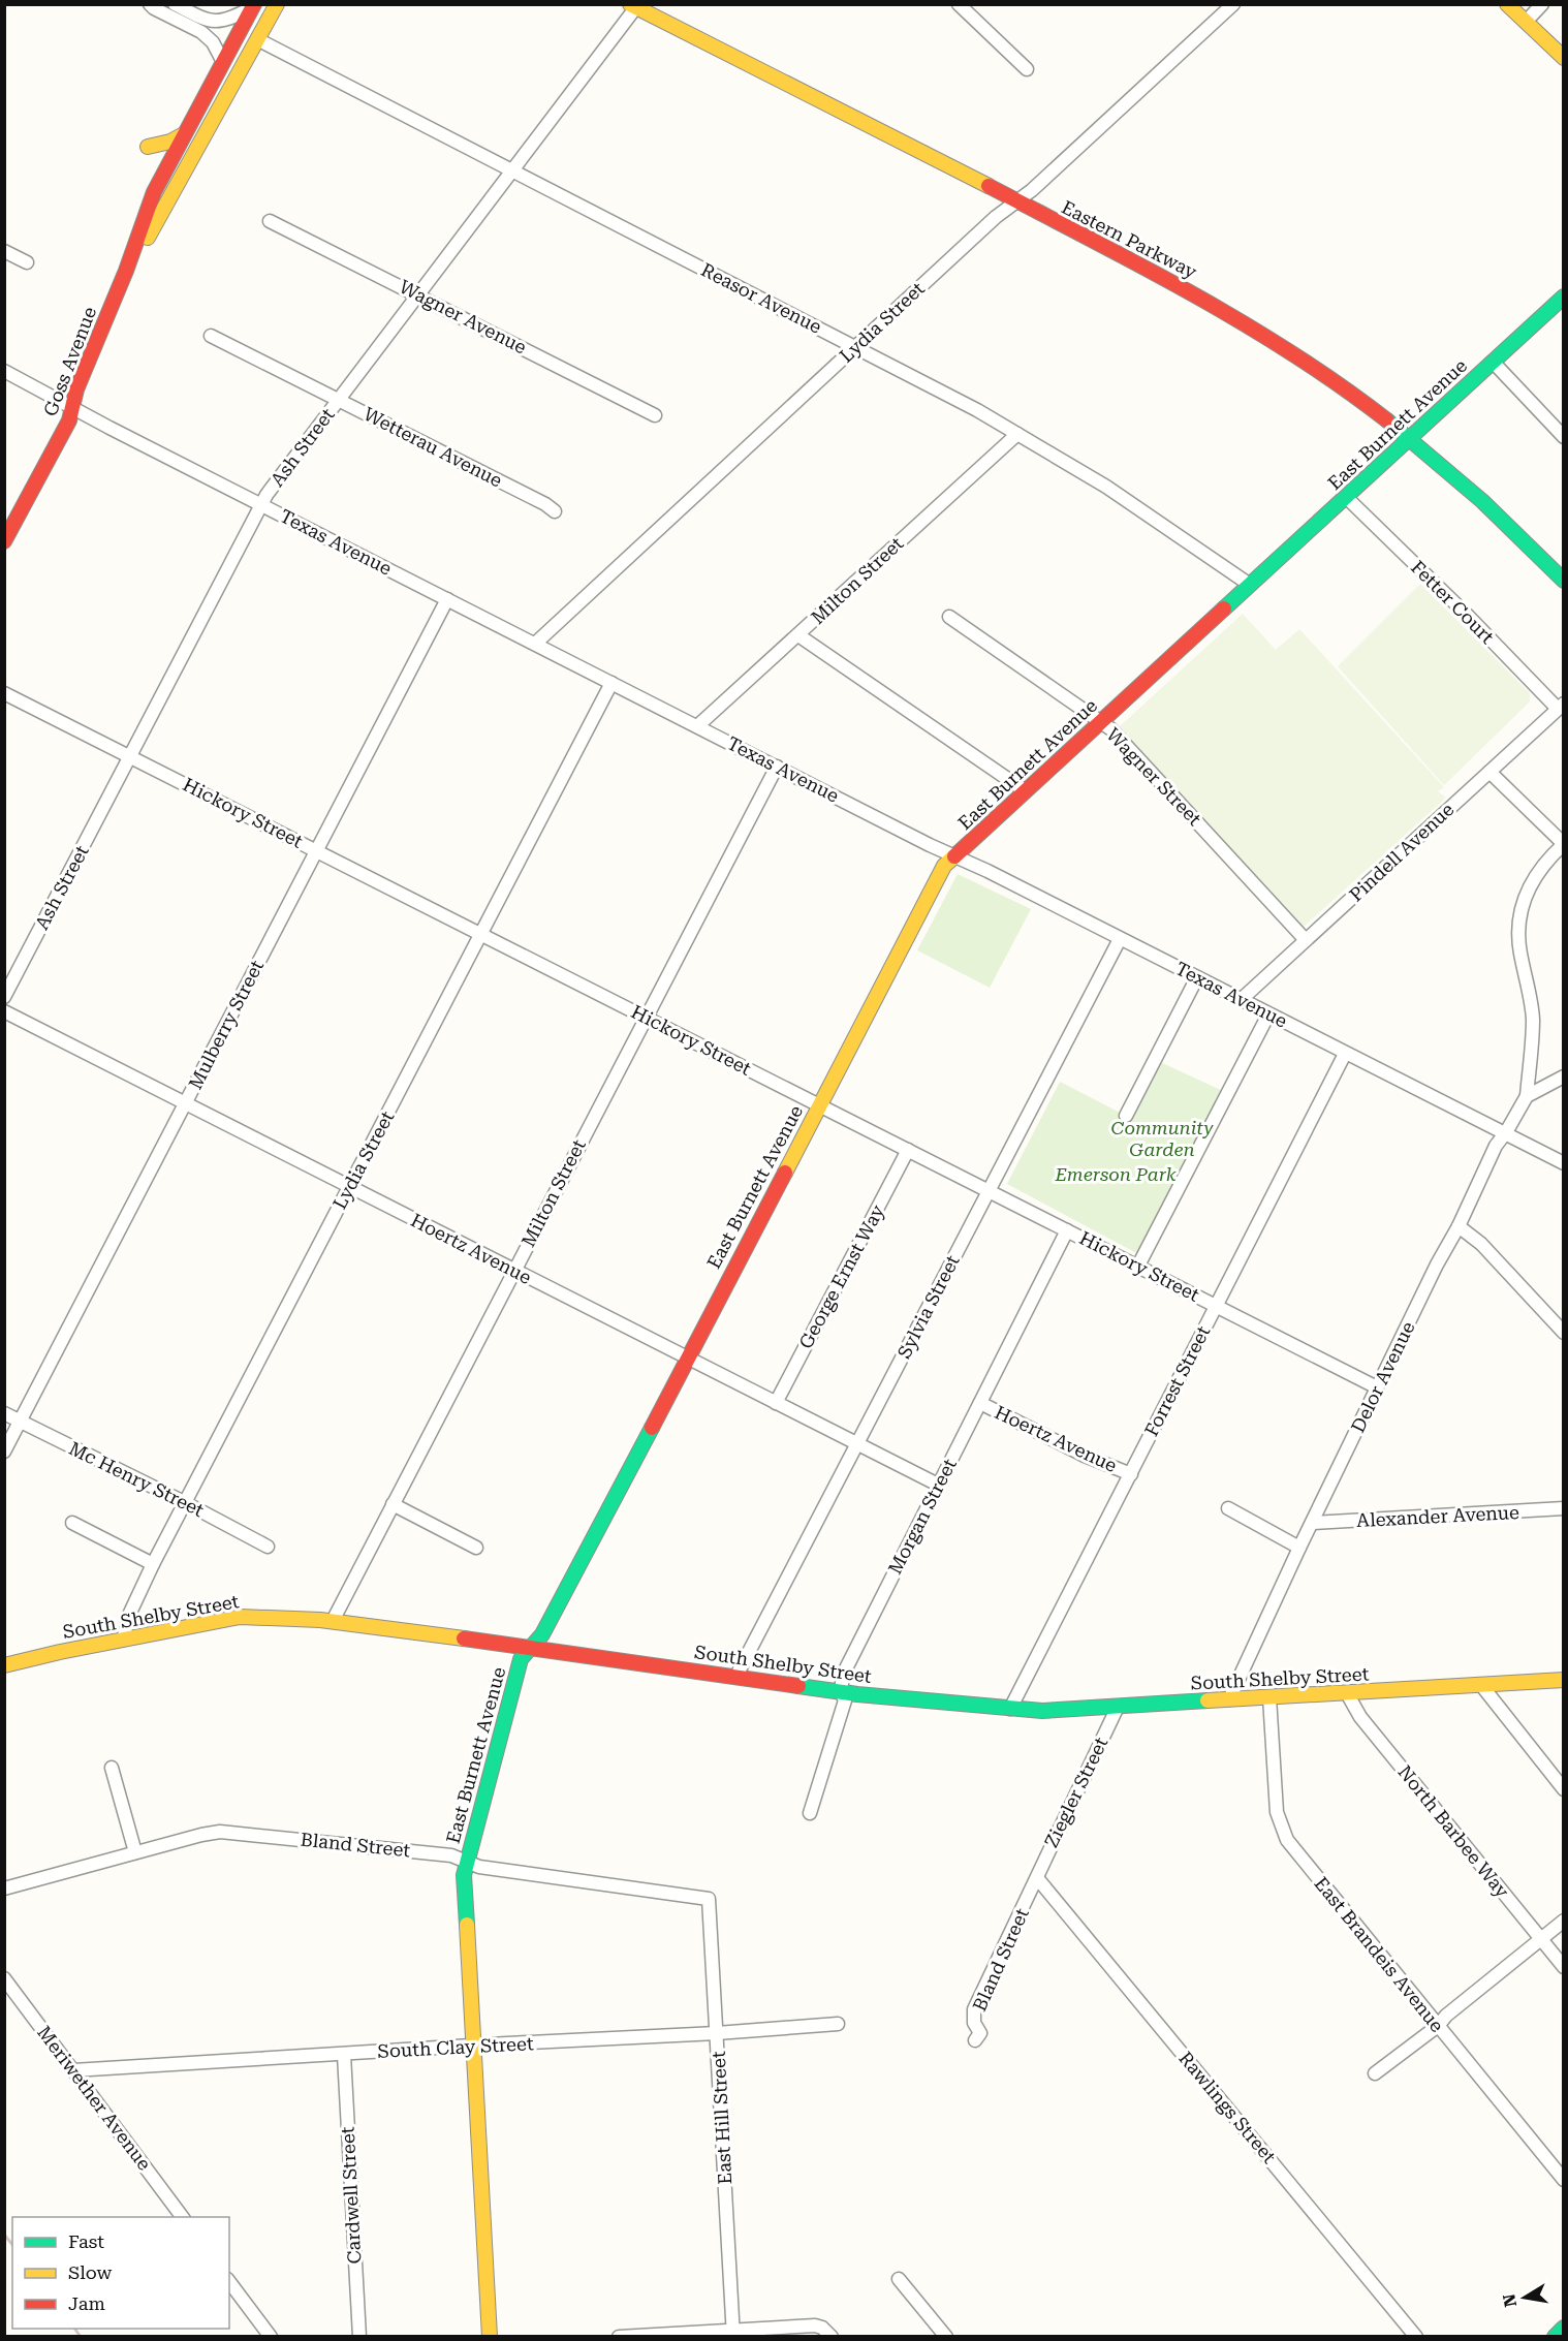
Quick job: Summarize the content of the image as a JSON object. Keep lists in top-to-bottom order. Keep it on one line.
{"streets":{"main road":["Eastern Parkway","Goss Avenue","East Burnett Avenue","South Shelby Street"],"street":["Reasor Avenue","Wagner Avenue","Lydia Street","Ash Street","Wetterau Avenue","Texas Avenue","Milton Street","Fetter Court","Wagner Street","Hickory Street","Pindell Avenue","Mulberry Street","Hoertz Avenue","George Ernst Way","Sylvia Street","Delor Avenue","Forrest Street","Mc Henry Street","Morgan Street","Alexander Avenue","Ziegler Street","North Barbee Way","Bland Street","East Brandeis Avenue","South Clay Street","Meriwether Avenue","Rawlings Street","East Hill Street","Cardwell Street"]},"crossings":[["Eastern Parkway","Lydia Street"],["Eastern Parkway","East Burnett Avenue"],["Eastern Parkway","Ash Street"],["Reasor Avenue","Lydia Street"],["Reasor Avenue","Goss Avenue"],["Reasor Avenue","East Burnett Avenue"],["Reasor Avenue","Ash Street"],["Reasor Avenue","Milton Street"],["Wagner Avenue","Ash Street"],["Lydia Street","Texas Avenue"],["Lydia Street","Hickory Street"],["Lydia Street","Hoertz Avenue"],["Lydia Street","Mc Henry Street"],["Lydia Street","South Shelby Street"],["Goss Avenue","Texas Avenue"],["East Burnett Avenue","Texas Avenue"],["East Burnett Avenue","Fetter Court"],["East Burnett Avenue","Wagner Street"],["East Burnett Avenue","Hickory Street"],["East Burnett Avenue","Hoertz Avenue"],["East Burnett Avenue","South Shelby Street"],["East Burnett Avenue","Bland Street"],["East Burnett Avenue","South Clay Street"],["Ash Street","Wetterau Avenue"],["Ash Street","Texas Avenue"],["Ash Street","Hickory Street"],["Texas Avenue","Milton Street"],["Texas Avenue","Pindell Avenue"],["Texas Avenue","Mulberry Street"],["Texas Avenue","Sylvia Street"],["Texas Avenue","Delor Avenue"],["Texas Avenue","Forrest Street"],["Milton Street","Hickory Street"],["Milton Street","Hoertz Avenue"],["Milton Street","South Shelby Street"],["Fetter Court","Pindell Avenue"],["Wagner Street","Pindell Avenue"],["Hickory Street","Mulberry Street"],["Hickory Street","George Ernst Way"],["Hickory Street","Sylvia Street"],["Hickory Street","Delor Avenue"],["Hickory Street","Forrest Street"],["Hickory Street","Morgan Street"],["Mulberry Street","Hoertz Avenue"],["Mulberry Street","Mc Henry Street"],["Hoertz Avenue","George Ernst Way"],["Hoertz Avenue","Sylvia Street"],["Hoertz Avenue","Forrest Street"],["Hoertz Avenue","Morgan Street"],["Sylvia Street","South Shelby Street"],["Delor Avenue","Alexander Avenue"],["Delor Avenue","South Shelby Street"],["Forrest Street","South Shelby Street"],["Morgan Street","South Shelby Street"],["South Shelby Street","Ziegler Street"],["South Shelby Street","North Barbee Way"],["South Shelby Street","East Brandeis Avenue"],["Ziegler Street","Bland Street"],["Ziegler Street","Rawlings Street"],["Bland Street","Rawlings Street"],["Bland Street","East Hill Street"],["South Clay Street","Meriwether Avenue"],["South Clay Street","East Hill Street"],["South Clay Street","Cardwell Street"]],"parks":["Community Garden","Emerson Park"],"legend":["Fast","Slow","Jam"],"north":"left"}
